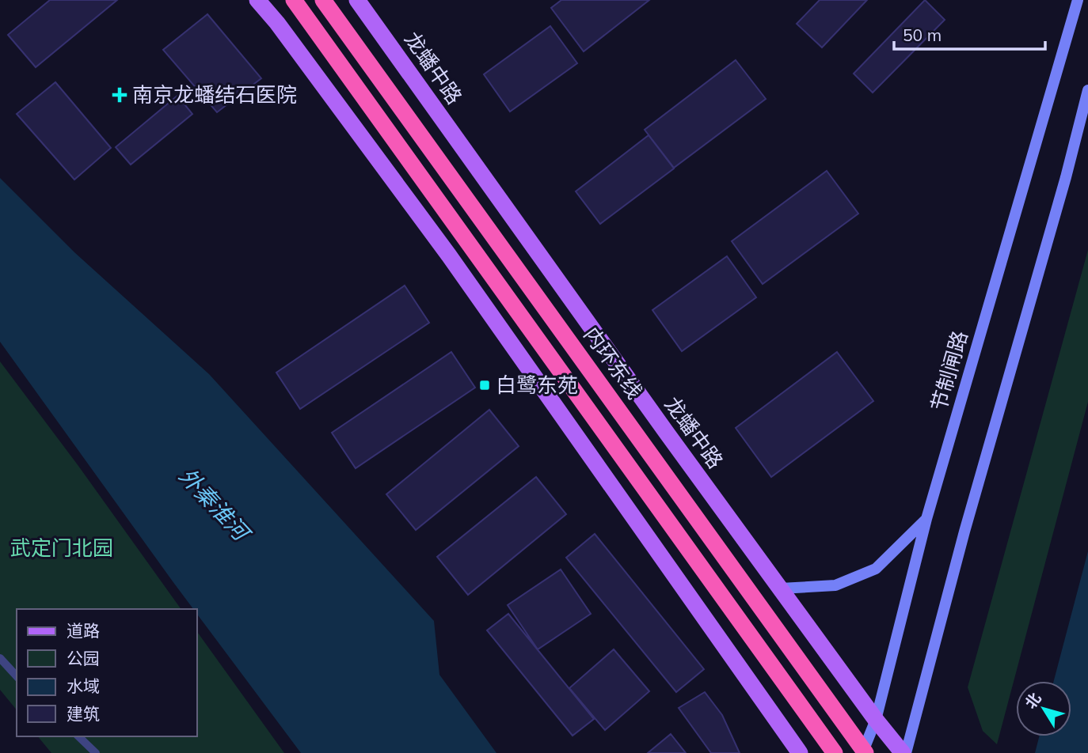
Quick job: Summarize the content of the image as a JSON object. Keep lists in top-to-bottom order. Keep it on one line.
{"streets":{"highway":["内环东线"],"main road":["龙蟠中路","节制闸路"]},"crossings":[["龙蟠中路","节制闸路"],["内环东线","节制闸路"]],"water":["外秦淮河"],"parks":["武定门北园"],"places":{"health":["南京龙蟠结石医院"],"transit":["白鹭东苑"]},"legend":["道路","公园","水域","建筑"],"scale_bar":"50 m","north":"top left"}
